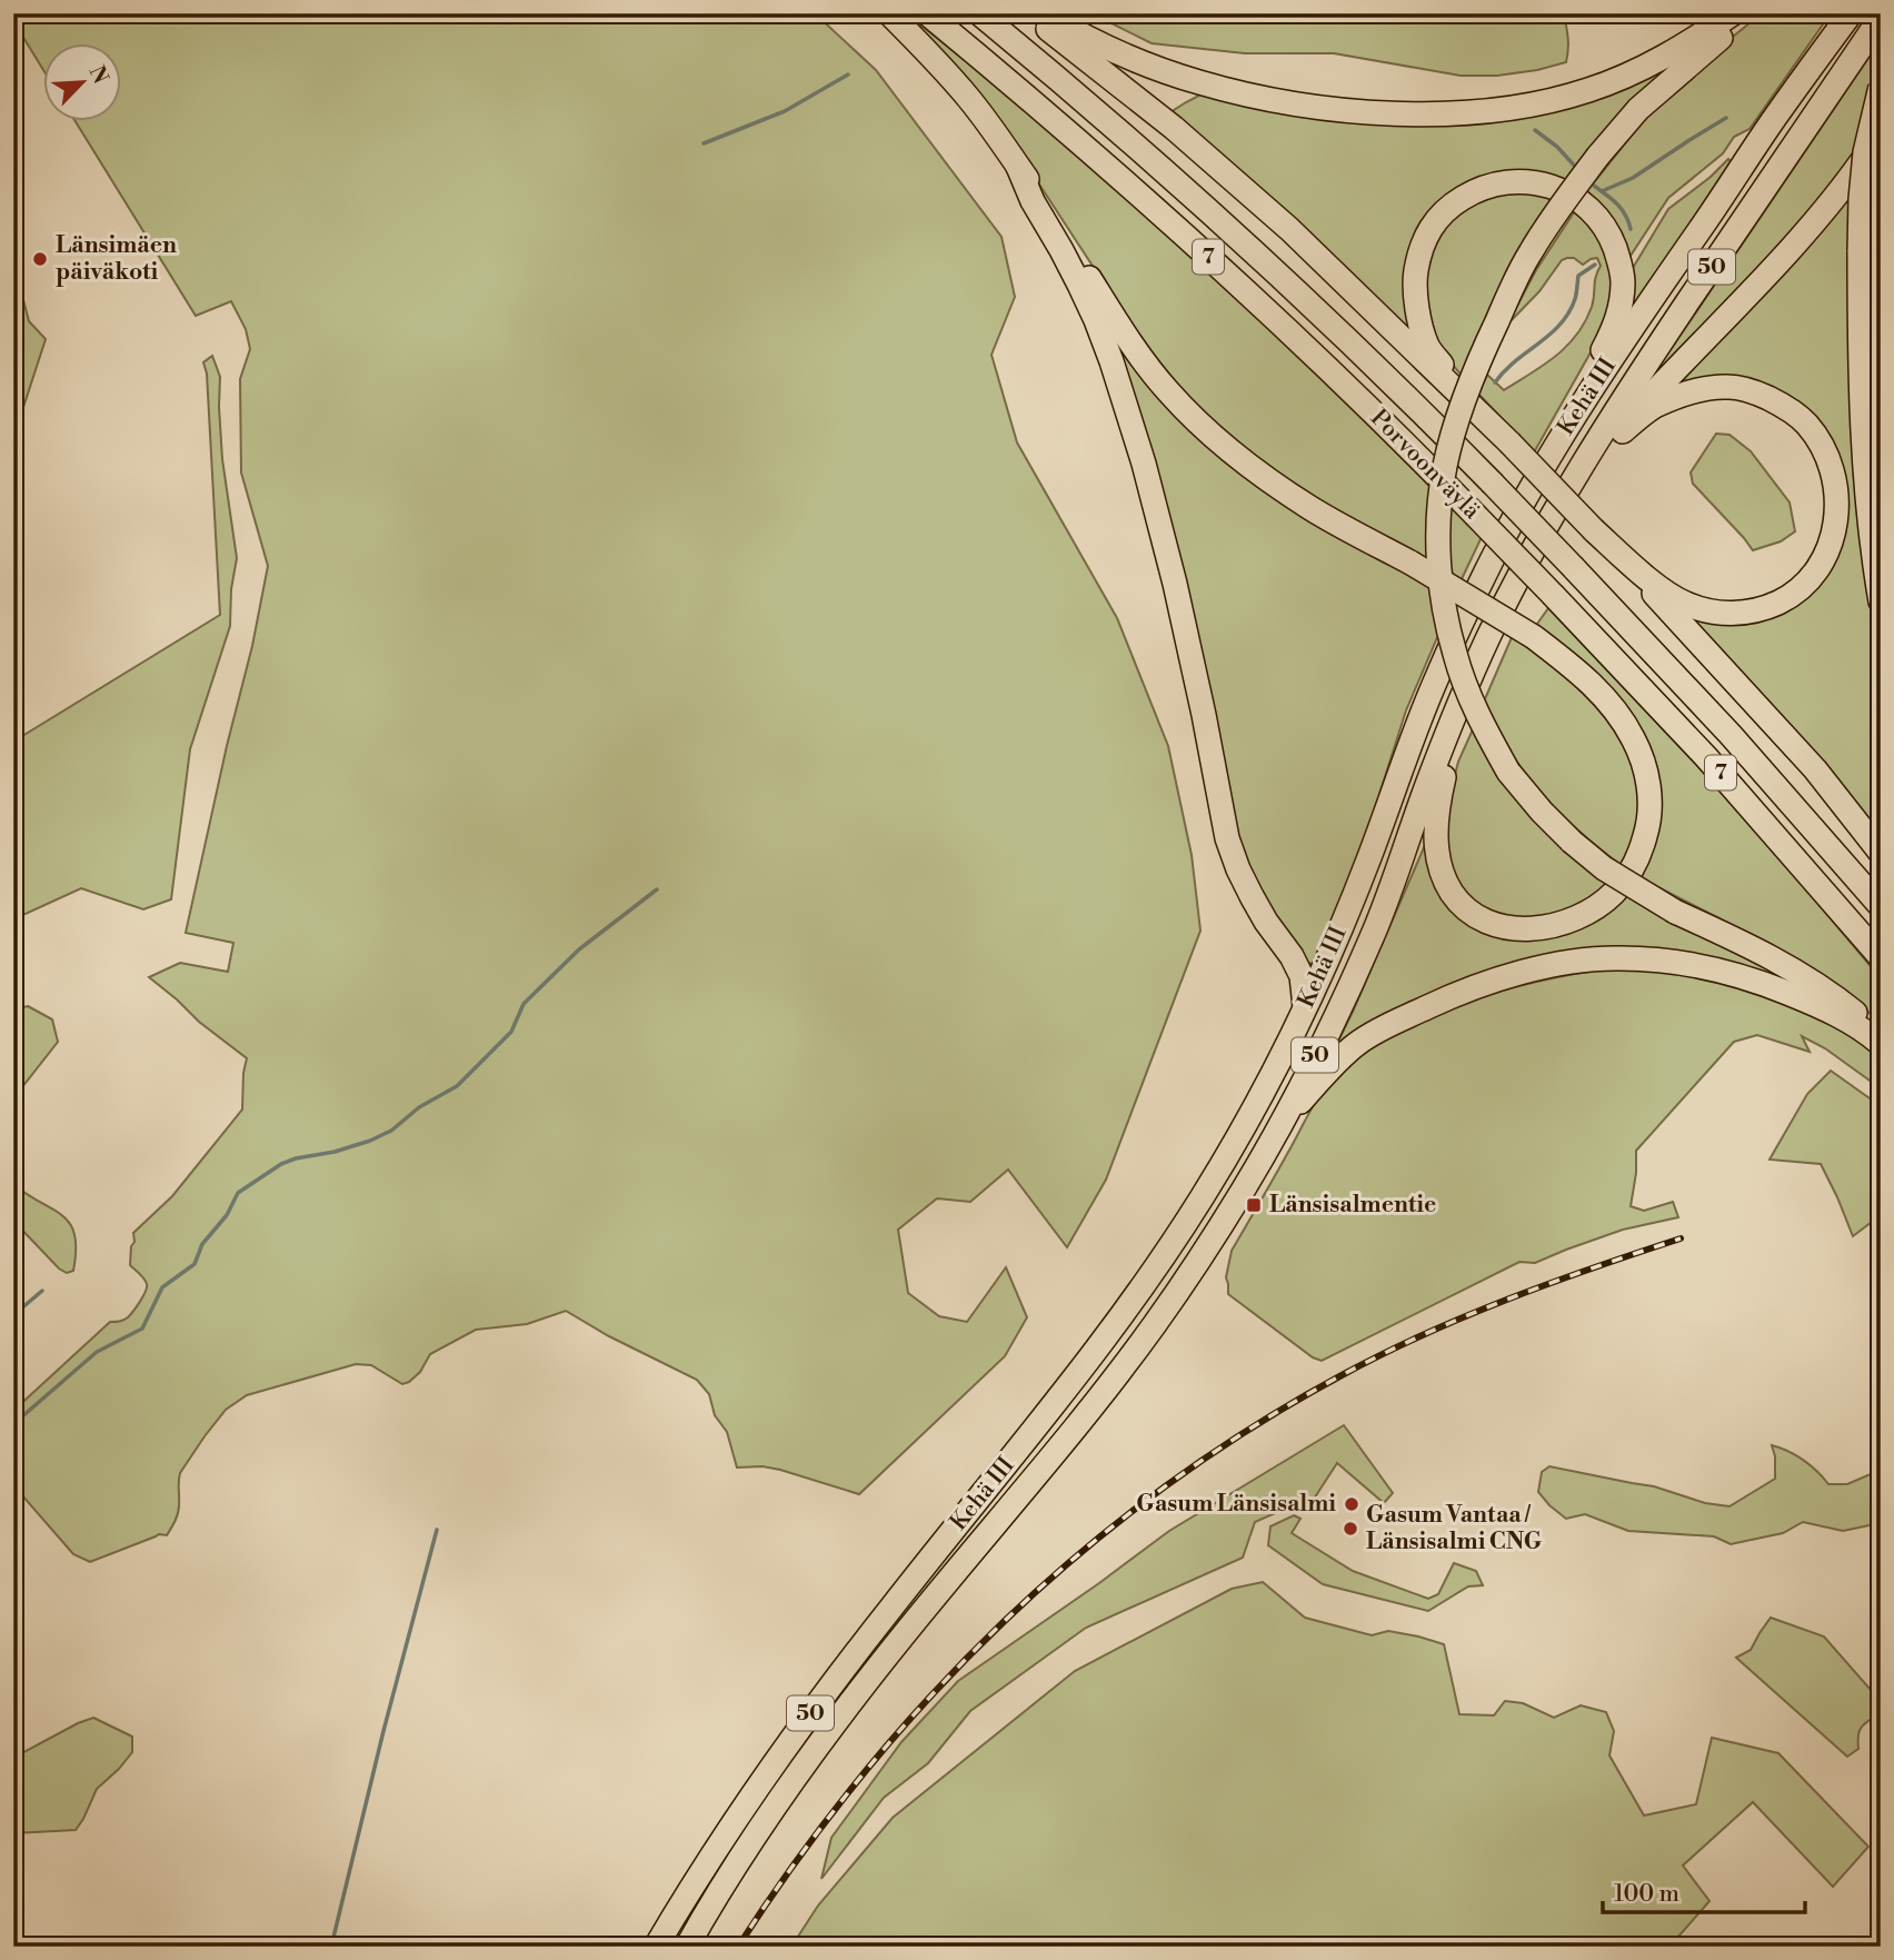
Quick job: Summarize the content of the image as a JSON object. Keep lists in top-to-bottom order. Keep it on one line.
{"streets":{"highway":["7","50","Kehä III","Porvoonväylä"]},"places":{"other":["Länsimäen päiväkoti","Gasum Länsisalmi","Gasum Vantaa / Länsisalmi CNG"],"transit":["Länsisalmentie"]},"scale_bar":"100 m","north":"top right"}
